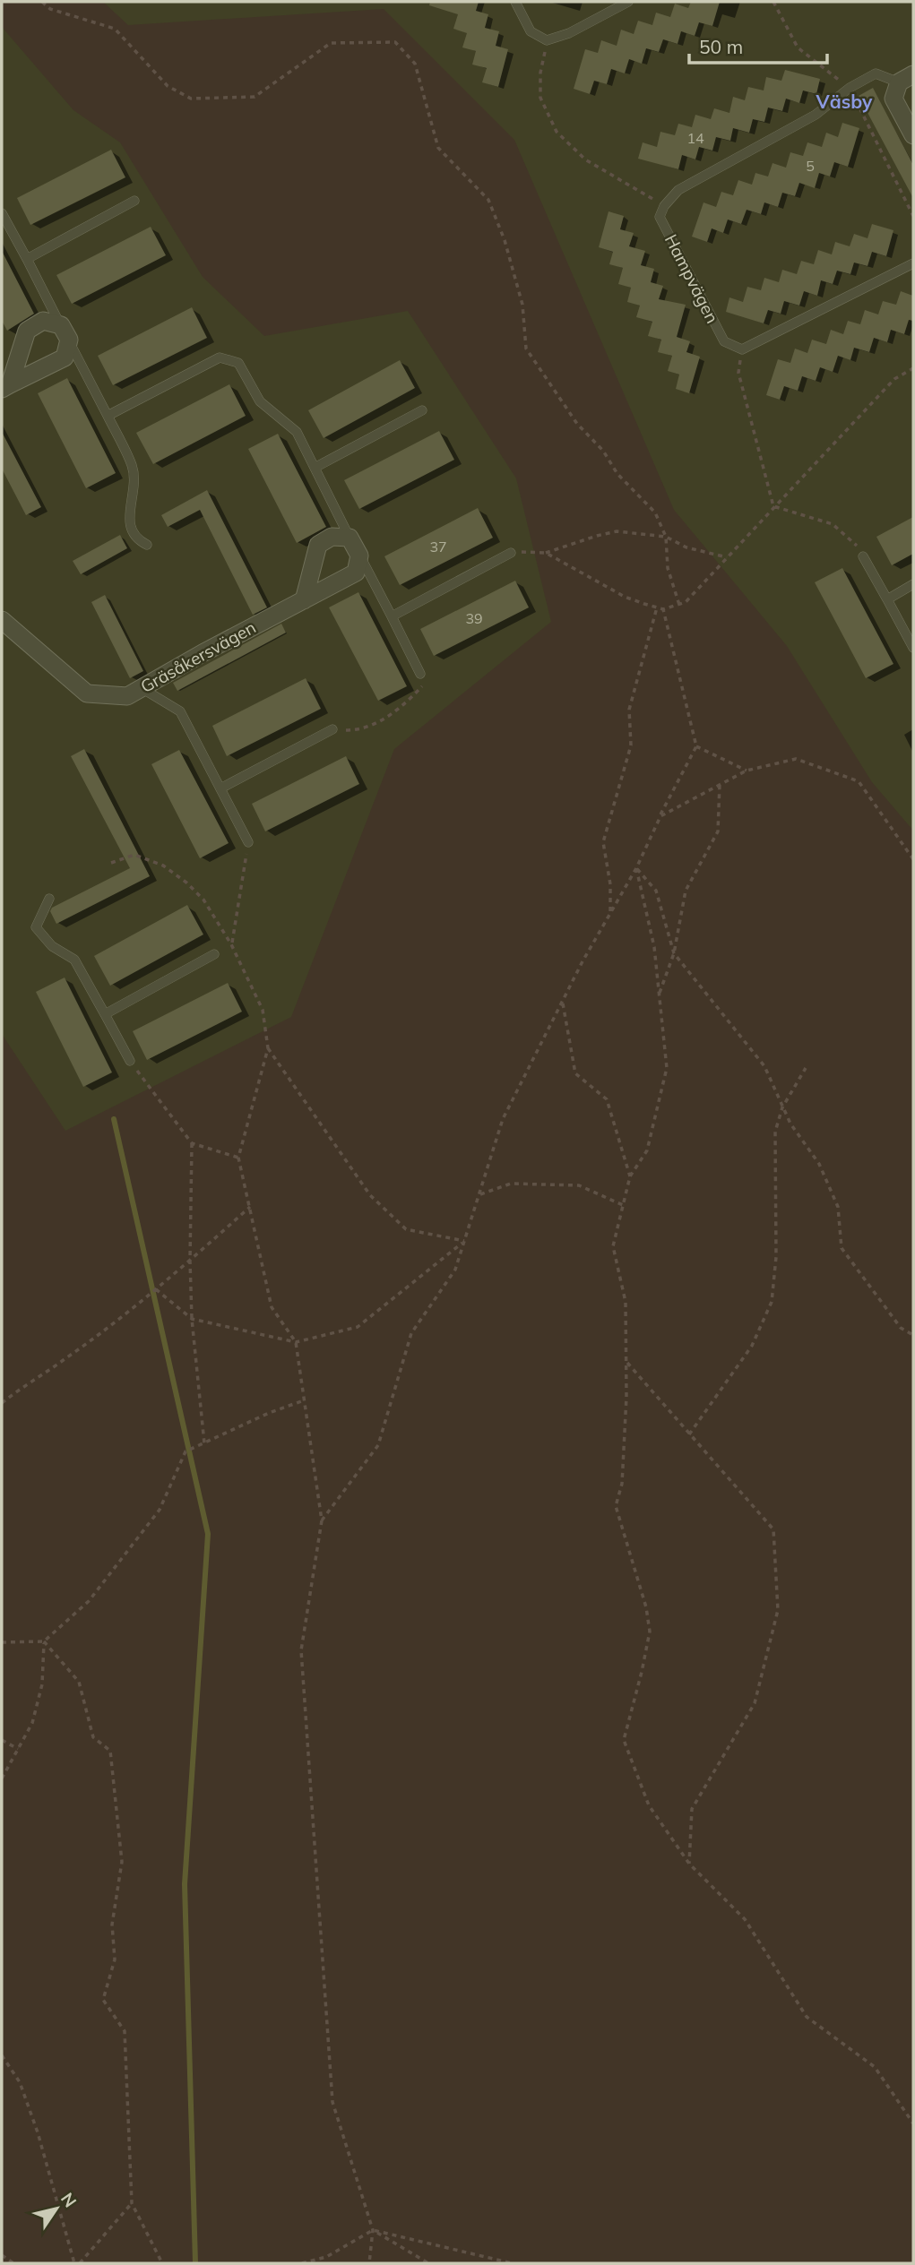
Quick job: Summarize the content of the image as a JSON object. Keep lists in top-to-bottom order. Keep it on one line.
{"streets":{"street":["Gräsåkersvägen"],"lane":["Hampvägen"]},"districts":["Väsby"],"house_numbers":["14","5","37","39"],"scale_bar":"50 m","north":"top right"}
